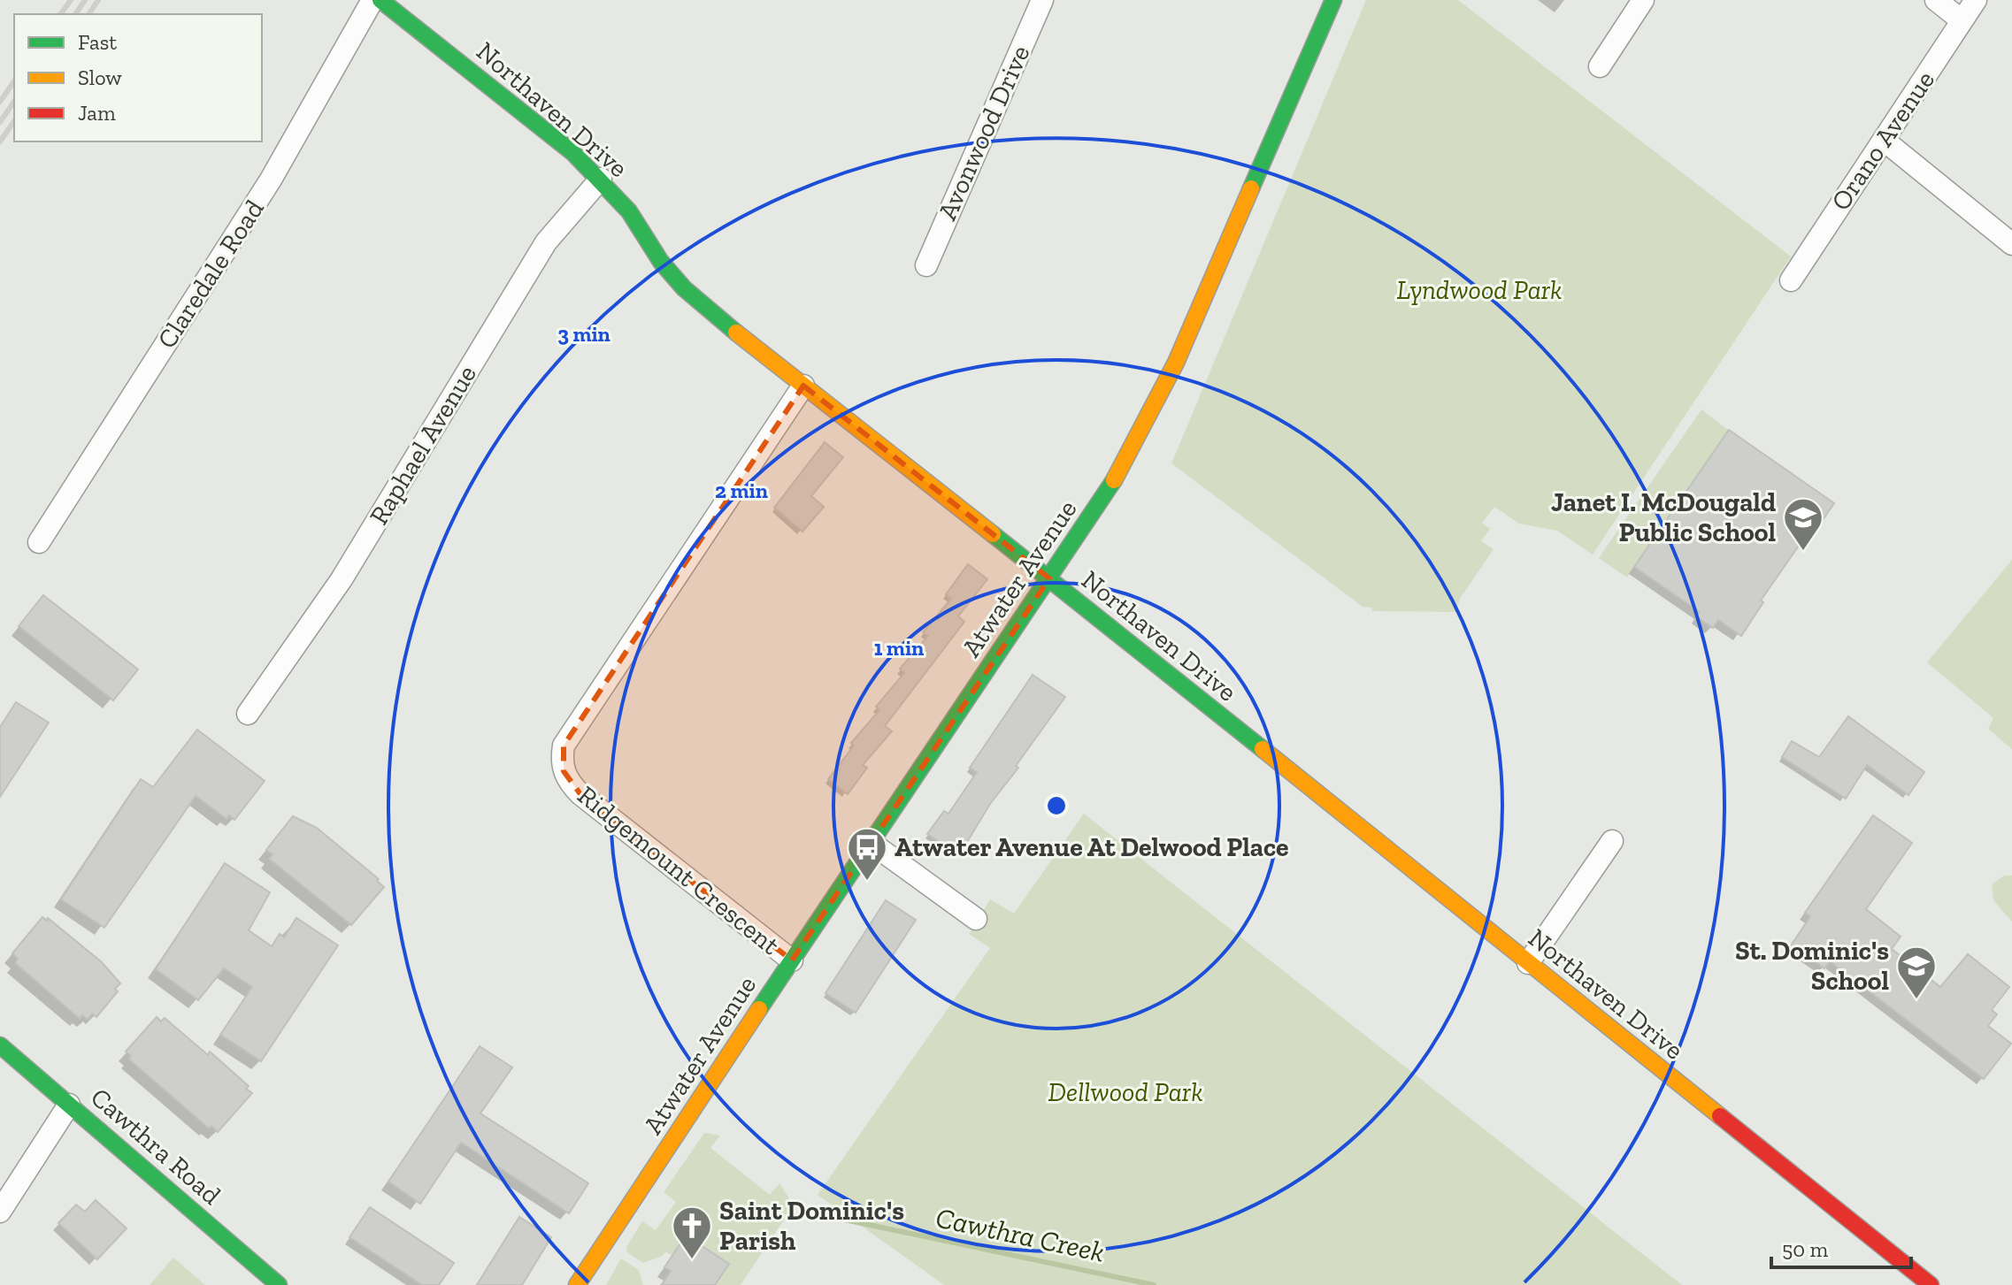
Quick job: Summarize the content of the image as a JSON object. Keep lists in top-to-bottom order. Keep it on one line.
{"streets":{"street":["Northaven Drive","Avonwood Drive","Orano Avenue","Claredale Road","Raphael Avenue","Atwater Avenue","Ridgemount Crescent","Cawthra Road"]},"crossings":[["Northaven Drive","Raphael Avenue"],["Northaven Drive","Atwater Avenue"],["Northaven Drive","Ridgemount Crescent"],["Atwater Avenue","Ridgemount Crescent"]],"water":["Cawthra Creek"],"parks":["Lyndwood Park","Dellwood Park"],"places":{"school or university":["Janet I. McDougald Public School","St. Dominic's School"],"bus stop":["Atwater Avenue At Delwood Place"],"church":["Saint Dominic's Parish"]},"legend":["Fast","Slow","Jam"],"scale_bar":"50 m","rings":["3 min","2 min","1 min"]}
